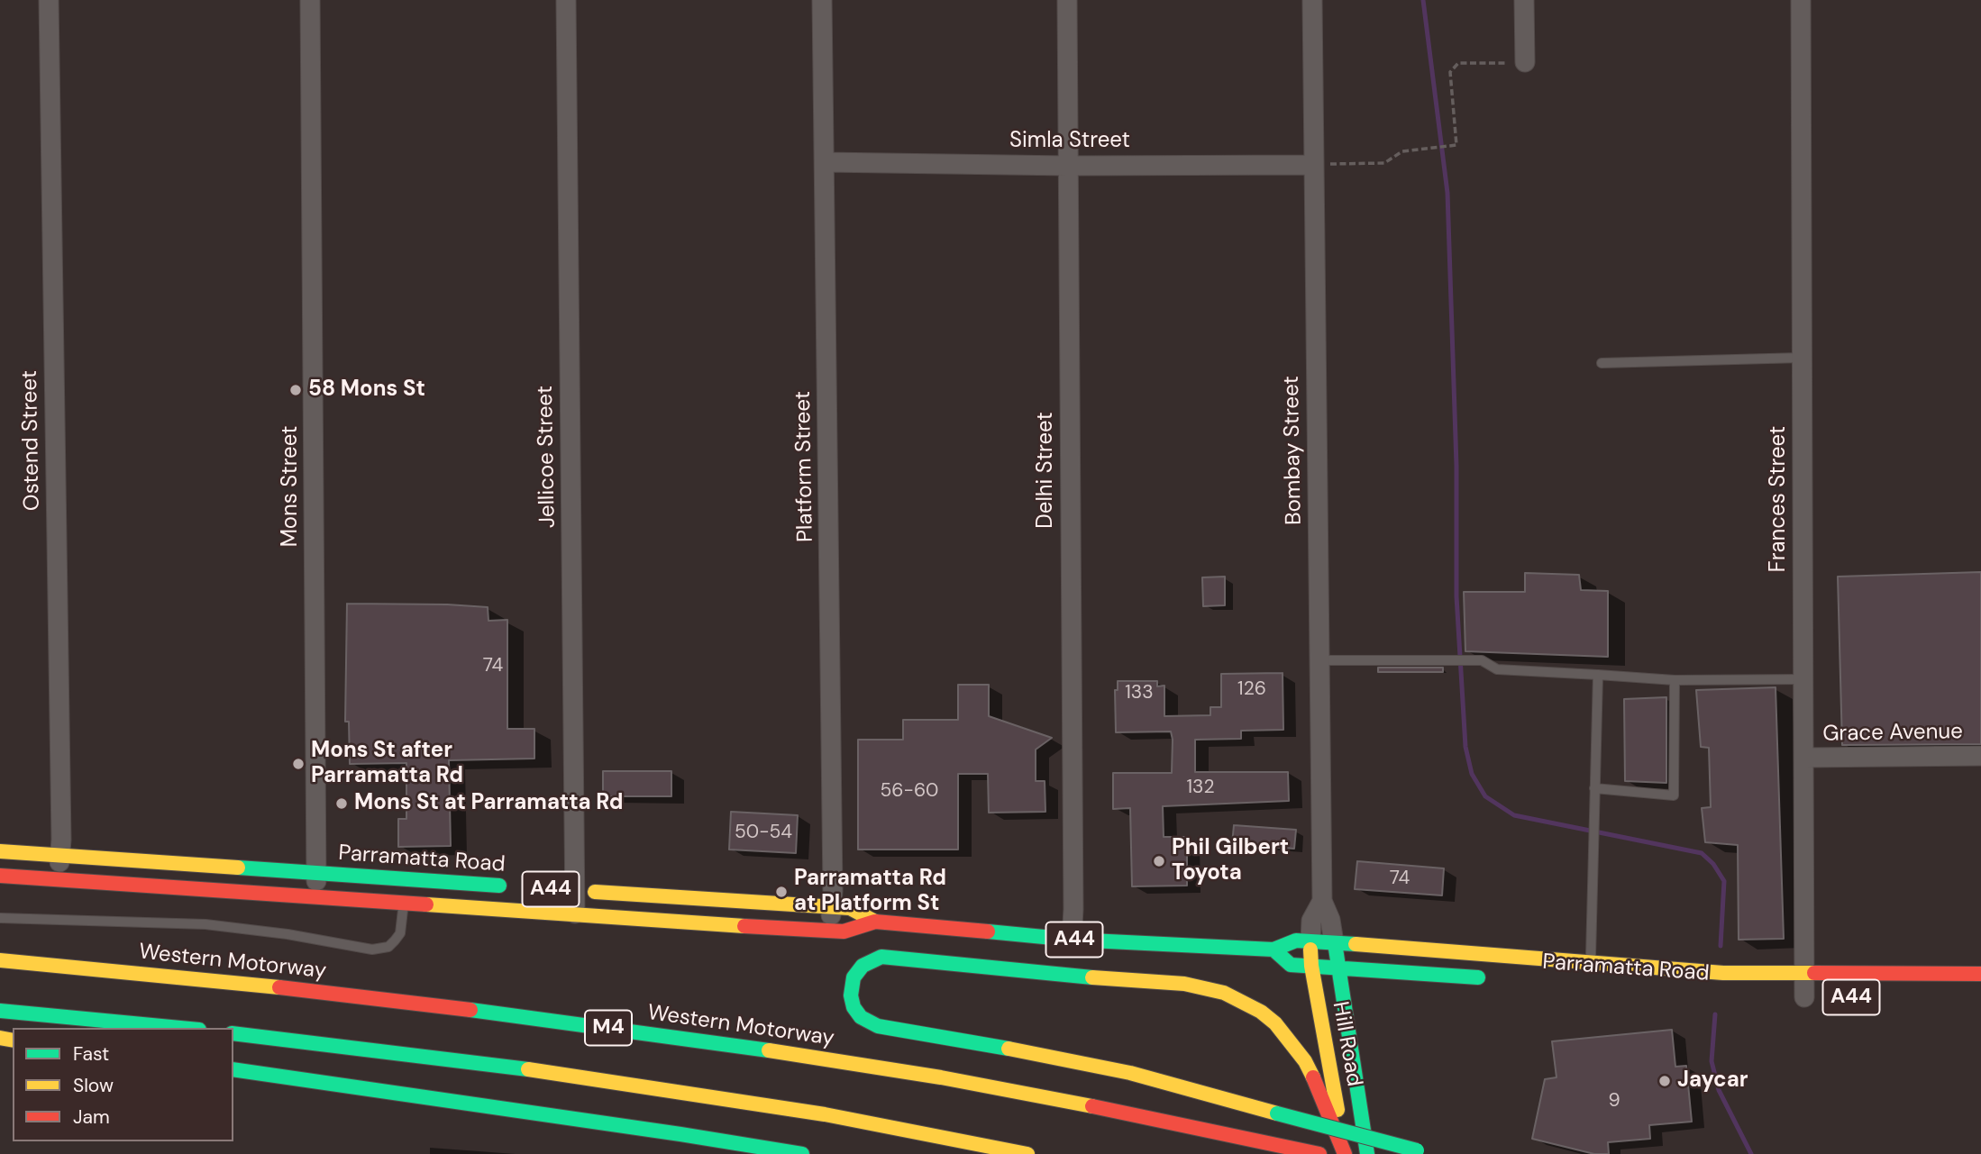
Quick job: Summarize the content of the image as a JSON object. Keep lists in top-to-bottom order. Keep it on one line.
{"streets":{"main road":["Parramatta Road","A44","Western Motorway","M4","Hill Road"],"street":["Simla Street","Ostend Street","Bombay Street","Jellicoe Street","Platform Street","Delhi Street","Mons Street","Frances Street","Grace Avenue"]},"crossings":[["Simla Street","Bombay Street"],["Simla Street","Platform Street"],["Simla Street","Delhi Street"],["Ostend Street","Parramatta Road"],["Bombay Street","Parramatta Road"],["Bombay Street","Hill Road"],["Jellicoe Street","Parramatta Road"],["Platform Street","Parramatta Road"],["Delhi Street","Parramatta Road"],["Mons Street","Parramatta Road"],["Frances Street","Grace Avenue"],["Frances Street","Parramatta Road"],["Parramatta Road","Hill Road"]],"places":["58 Mons St","Mons St after Parramatta Rd","Mons St at Parramatta Rd","Phil Gilbert Toyota","Parramatta Rd at Platform St","Jaycar"],"house_numbers":["74","126","133","132","56-60","50-54","74","9"],"legend":["Fast","Slow","Jam"]}
